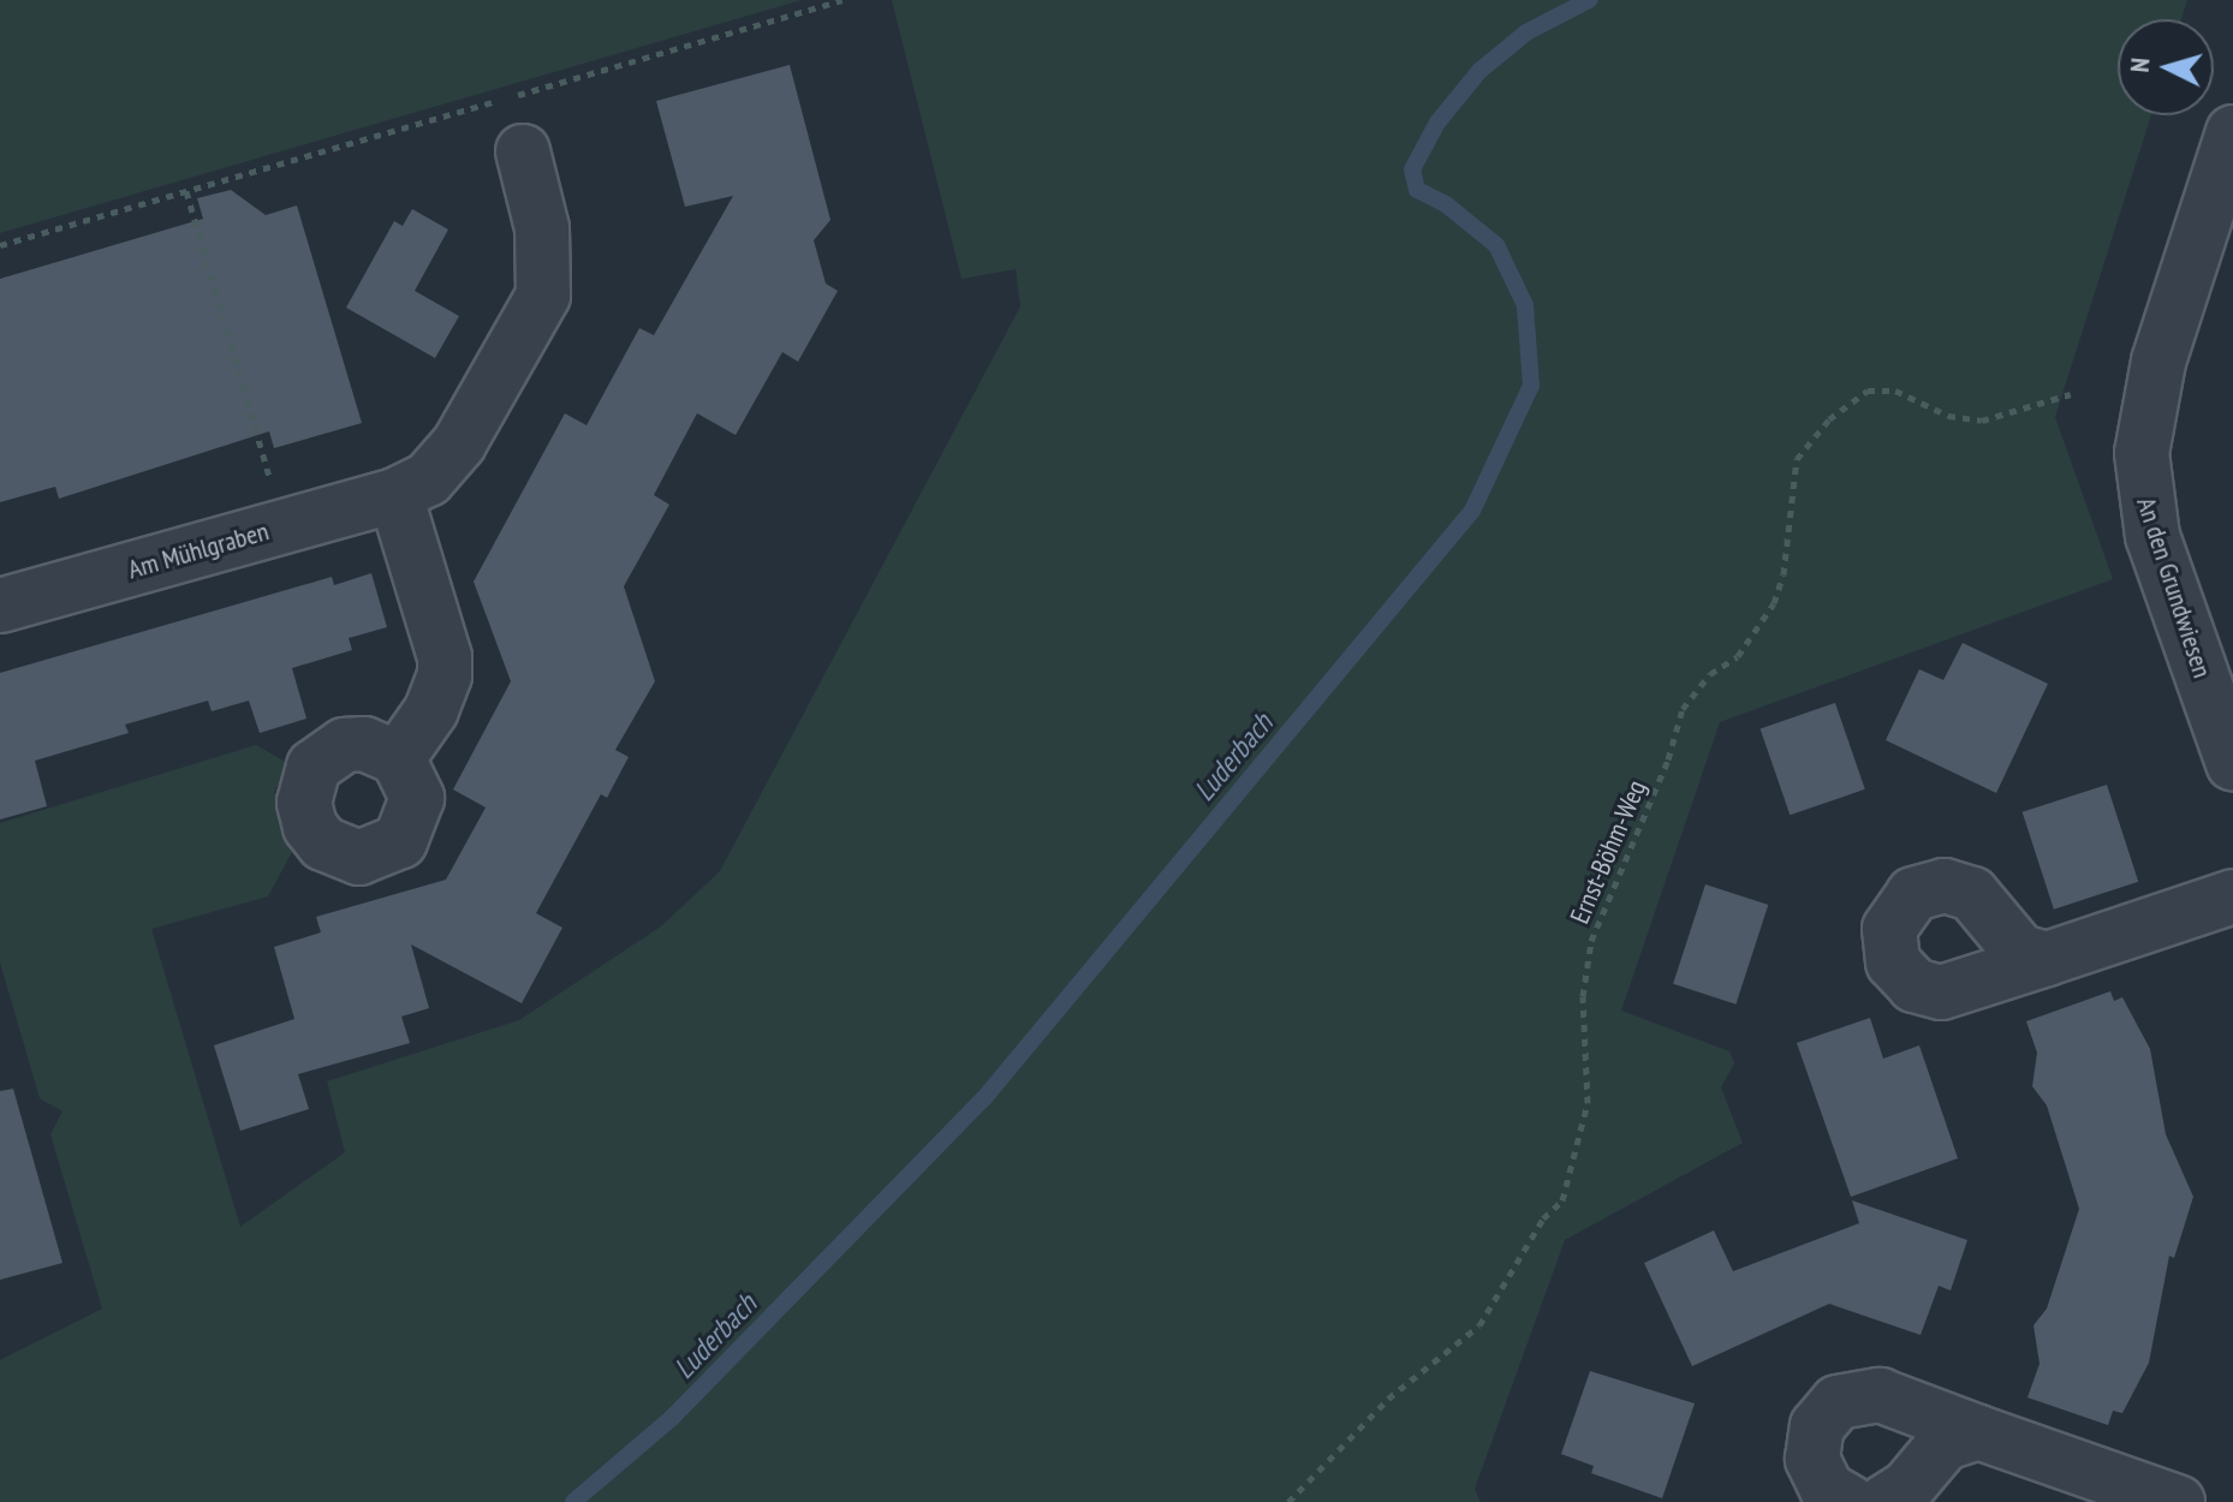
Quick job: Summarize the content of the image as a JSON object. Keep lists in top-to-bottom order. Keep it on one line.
{"streets":{"street":["Am Mühlgraben","An den Grundwiesen"],"path":["Ernst-Böhm-Weg"]},"water":["Luderbach"],"north":"left"}
